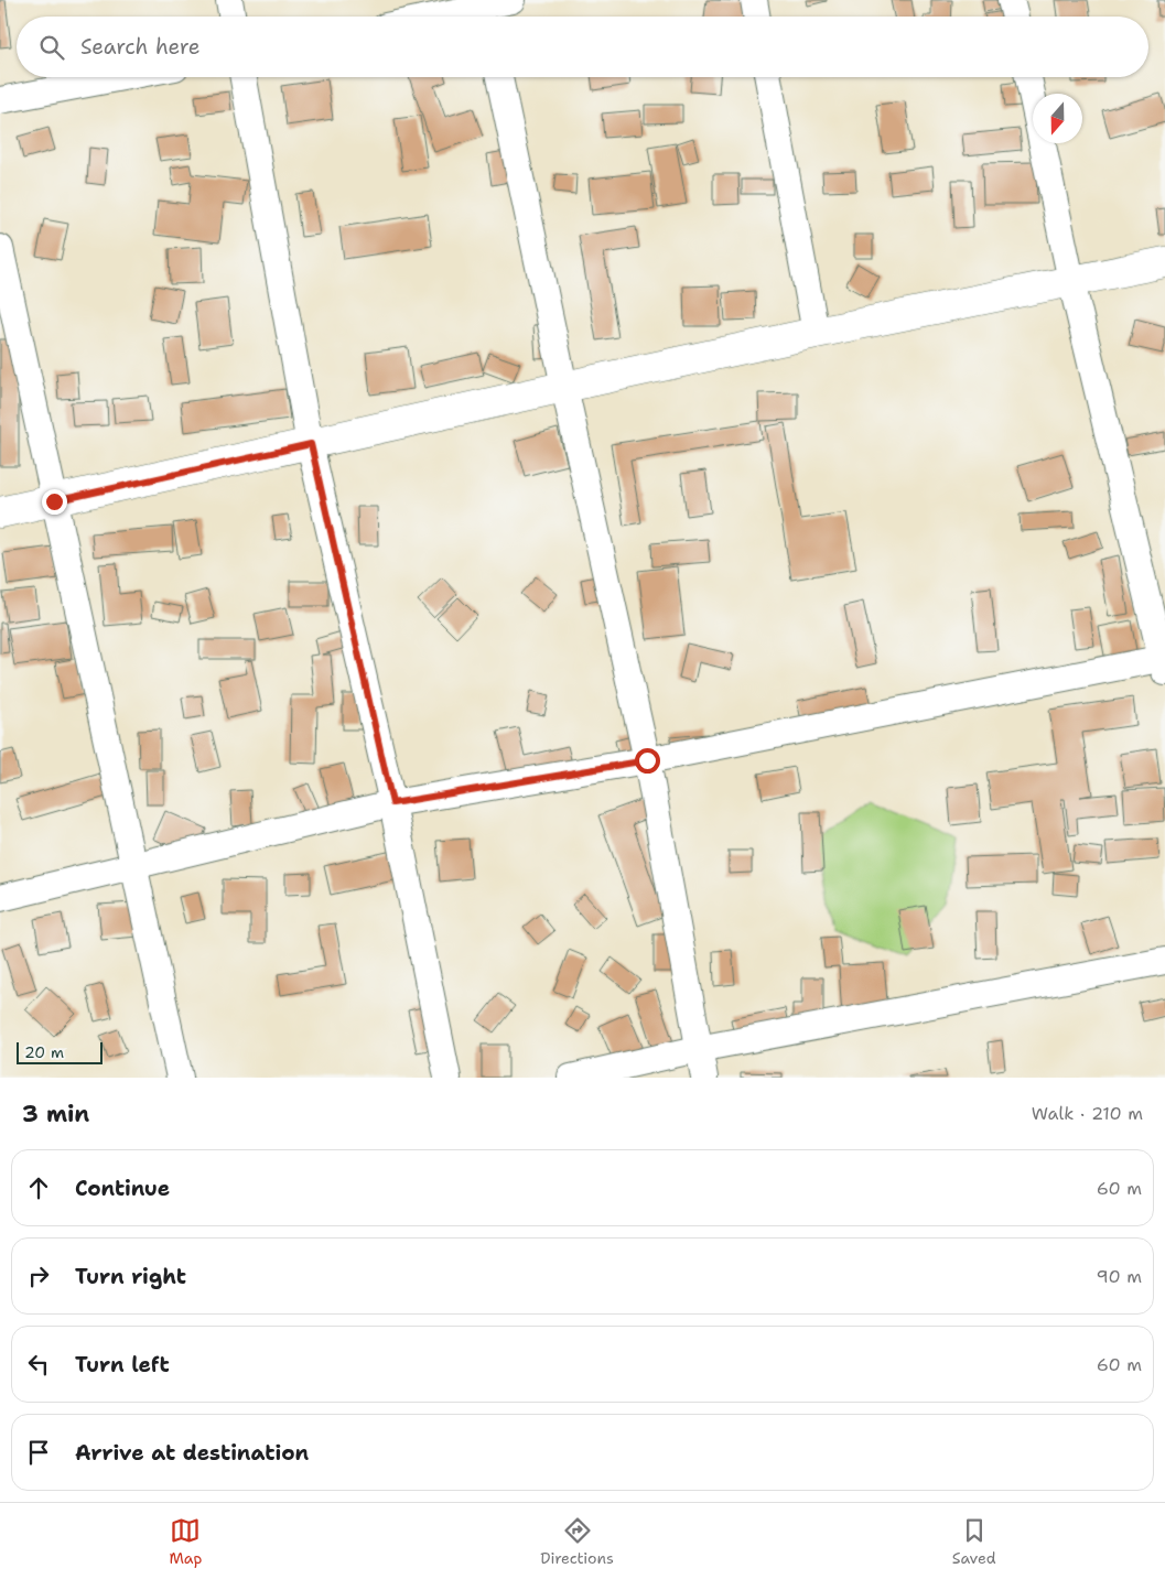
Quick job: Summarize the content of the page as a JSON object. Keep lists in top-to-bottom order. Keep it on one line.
{"scale_bar":"20 m","north":"bottom","page":{"search":"Search here","scale":"20 m","heading":["3 min","Walk · 210 m"],"list":[["Continue","60 m"],["Turn right","90 m"],["Turn left","60 m"],"Arrive at destination"],"nav":["Map","Directions","Saved"]}}
